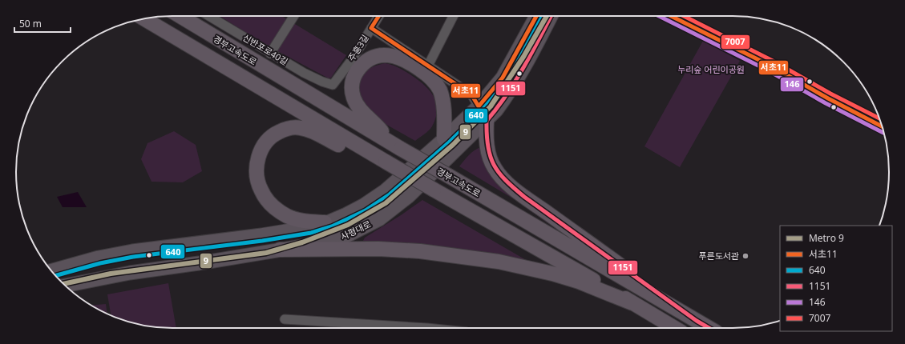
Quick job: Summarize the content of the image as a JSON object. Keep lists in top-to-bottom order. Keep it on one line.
{"streets":{"highway":["경부고속도로"],"main road":["사평대로"],"street":["주흥3길","신반포로40길"]},"crossings":[["주흥3길","신반포로40길"]],"parks":["누리숲 어린이공원"],"places":["푸른도서관"],"lines":["metro line 9","transit line 서초11","transit line 640","transit line 1151","transit line 146","transit line 7007"],"legend":["Metro 9","서초11","640","1151","146","7007"],"scale_bar":"50 m"}
